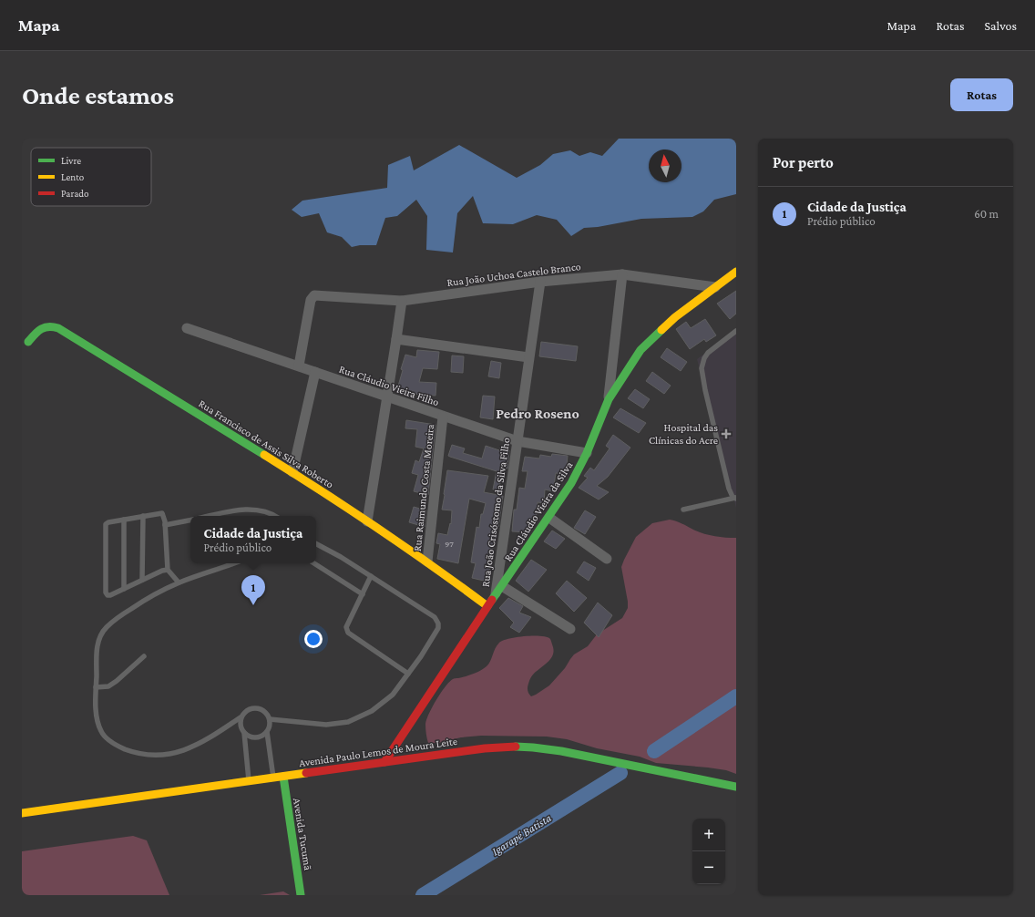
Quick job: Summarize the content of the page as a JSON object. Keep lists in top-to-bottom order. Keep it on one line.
{"streets":{"street":["Rua João Uchoa Castelo Branco","Rua Cláudio Vieira Filho","Rua Francisco de Assis Silva Roberto","Rua Raimundo Costa Moreira","Rua Cláudio Vieira da Silva","Rua João Crisóstomo da Silva Filho","Avenida Paulo Lemos de Moura Leite","Avenida Tucumã"]},"crossings":[["Rua João Uchoa Castelo Branco","Rua Cláudio Vieira Filho"],["Rua João Uchoa Castelo Branco","Rua Cláudio Vieira da Silva"],["Rua João Uchoa Castelo Branco","Rua João Crisóstomo da Silva Filho"],["Rua Cláudio Vieira Filho","Rua Raimundo Costa Moreira"],["Rua Cláudio Vieira Filho","Rua Cláudio Vieira da Silva"],["Rua Cláudio Vieira Filho","Rua João Crisóstomo da Silva Filho"],["Rua Francisco de Assis Silva Roberto","Rua Raimundo Costa Moreira"],["Rua Francisco de Assis Silva Roberto","Rua Cláudio Vieira da Silva"],["Rua Cláudio Vieira da Silva","Rua João Crisóstomo da Silva Filho"],["Rua Cláudio Vieira da Silva","Avenida Paulo Lemos de Moura Leite"],["Avenida Paulo Lemos de Moura Leite","Avenida Tucumã"]],"districts":["Pedro Roseno"],"water":["Igarapé Batista"],"places":{"health":["Hospital das Clínicas do Acre"]},"house_numbers":["97"],"legend":["Livre","Lento","Parado"],"north":"top","page":{"header":"Mapa","nav":["Mapa","Rotas","Salvos"],"buttons":"Rotas","title":"Onde estamos","heading":"Por perto","list":[{"mark":"1","name":"Cidade da Justiça","note":"Prédio público","value":"60 m"}],"popup":["Cidade da Justiça","Prédio público"],"pins":"1","map_buttons":["+","−"]}}
